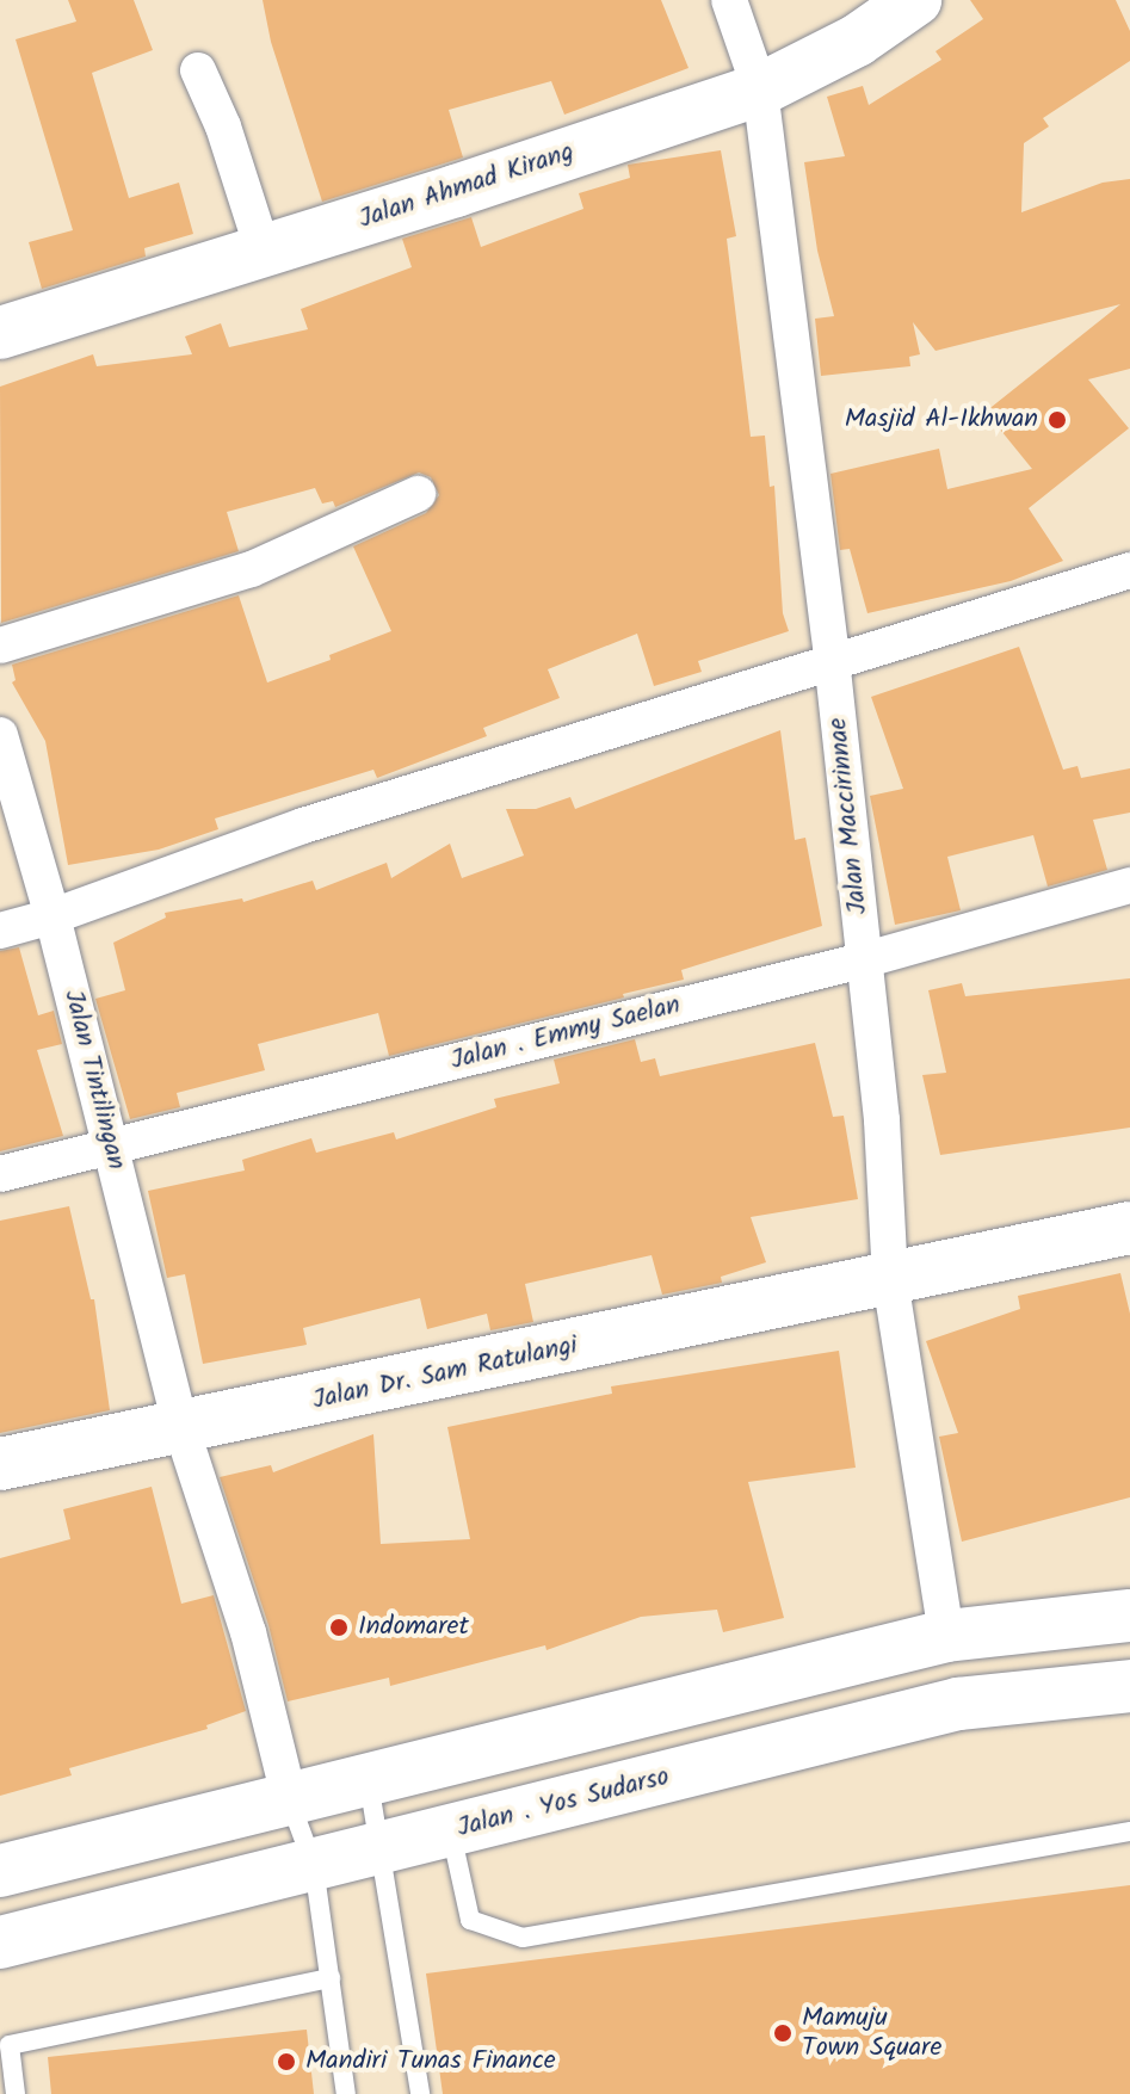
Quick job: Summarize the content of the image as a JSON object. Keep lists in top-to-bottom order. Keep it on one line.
{"streets":{"main road":["Jalan Ahmad Kirang","Jalan Dr. Sam Ratulangi","Jalan . Yos Sudarso"],"street":["Jalan Maccirinnae","Jalan . Emmy Saelan","Jalan Tintilingan"]},"crossings":[["Jalan Ahmad Kirang","Jalan Maccirinnae"],["Jalan Maccirinnae","Jalan . Emmy Saelan"],["Jalan Maccirinnae","Jalan Dr. Sam Ratulangi"],["Jalan . Emmy Saelan","Jalan Tintilingan"],["Jalan Tintilingan","Jalan Dr. Sam Ratulangi"]],"places":["Masjid Al-Ikhwan","Indomaret","Mamuju Town Square","Mandiri Tunas Finance"]}
